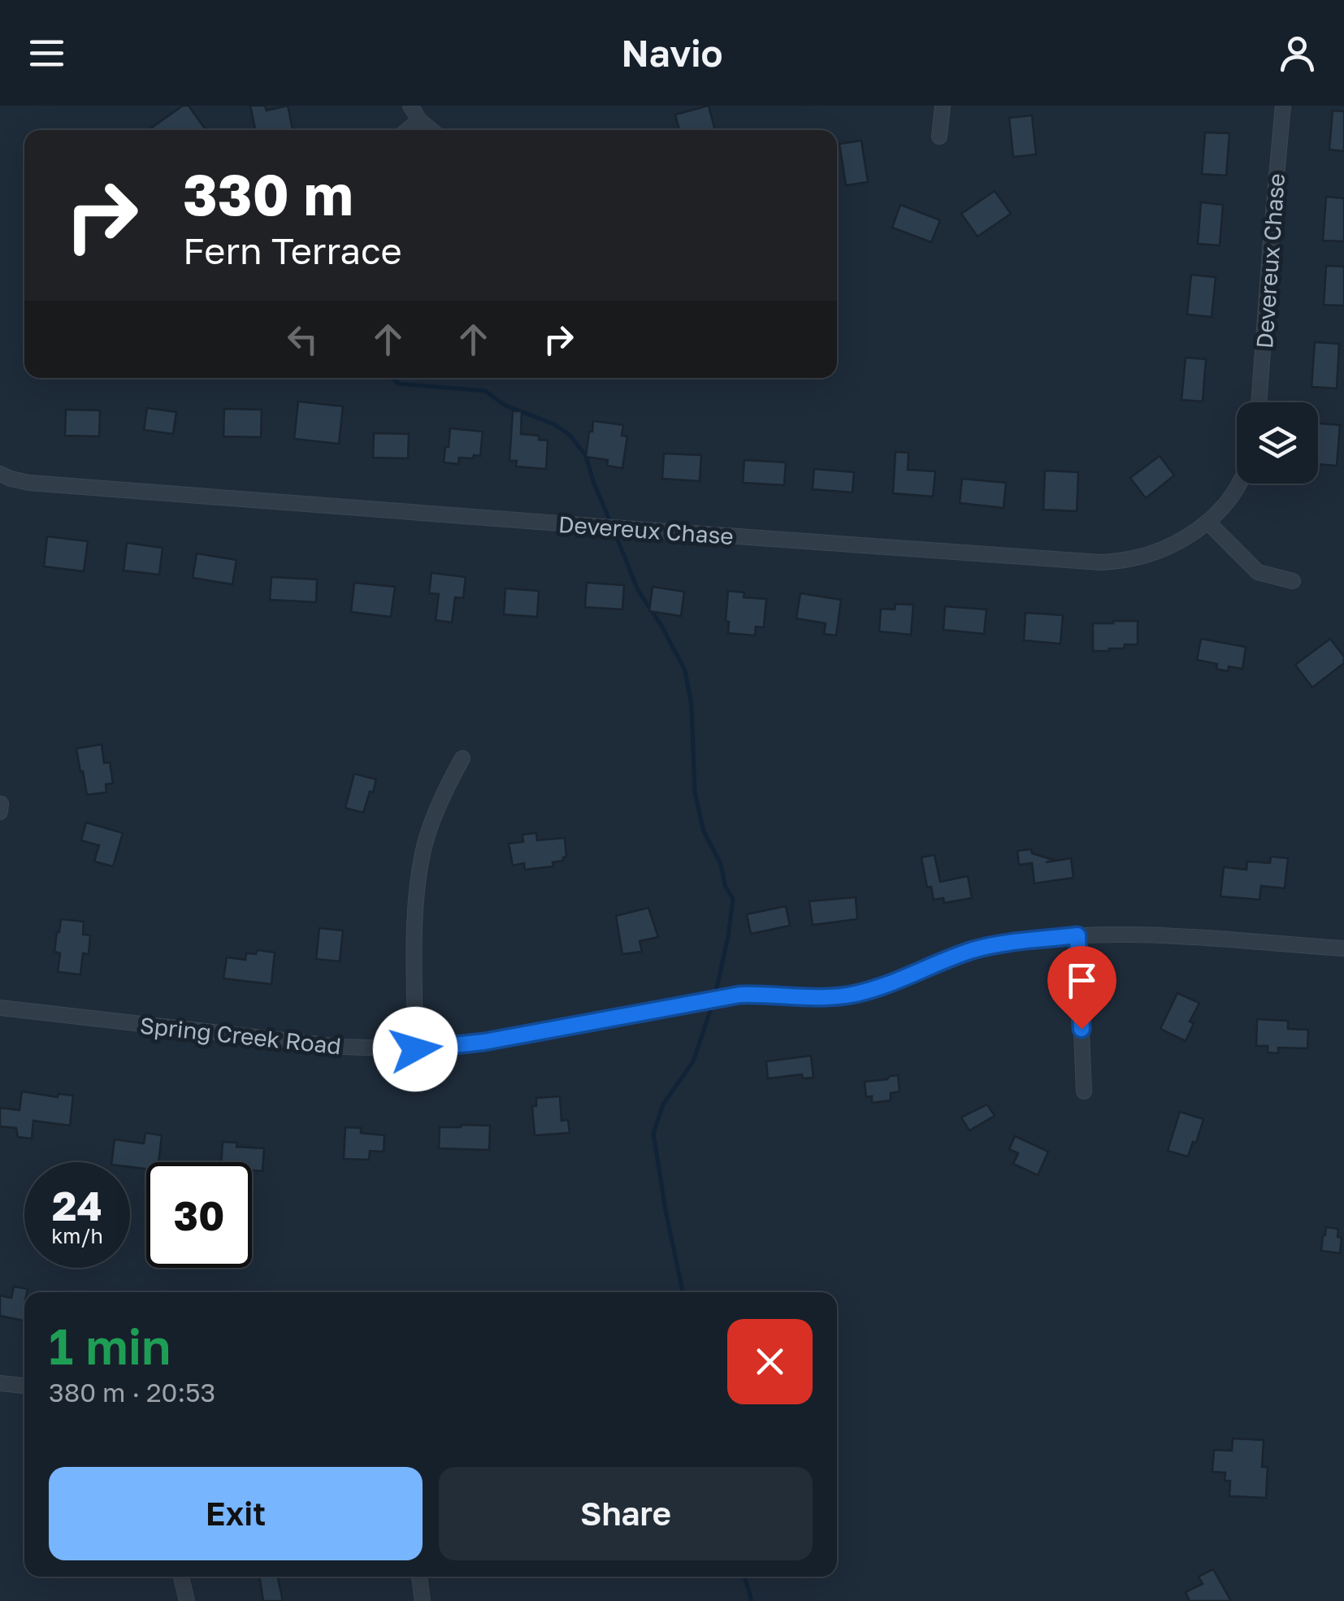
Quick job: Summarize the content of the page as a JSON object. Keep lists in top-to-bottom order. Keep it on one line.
{"streets":{"street":["Devereux Chase","Spring Creek Road"]},"page":{"header":"Navio","turn":["330 m","Fern Terrace"],"speed":"24 km/h","limit":"30","heading":["1 min","380 m · 20:53"],"buttons":["Exit","Share"]}}
